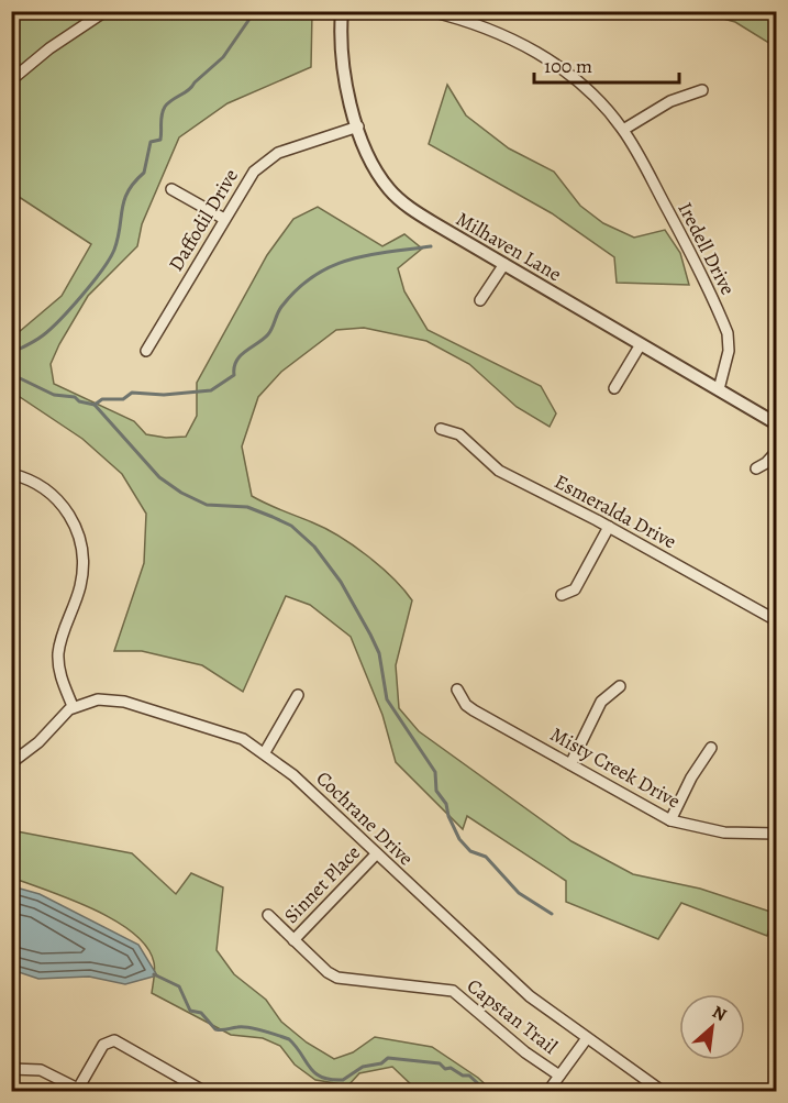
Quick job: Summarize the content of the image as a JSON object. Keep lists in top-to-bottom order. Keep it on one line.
{"streets":{"street":["Daffodil Drive","Milhaven Lane","Iredell Drive","Esmeralda Drive","Misty Creek Drive","Cochrane Drive","Sinnet Place","Capstan Trail"]},"crossings":[["Daffodil Drive","Milhaven Lane"],["Milhaven Lane","Iredell Drive"],["Cochrane Drive","Sinnet Place"],["Sinnet Place","Capstan Trail"]],"scale_bar":"100 m","north":"top right"}
